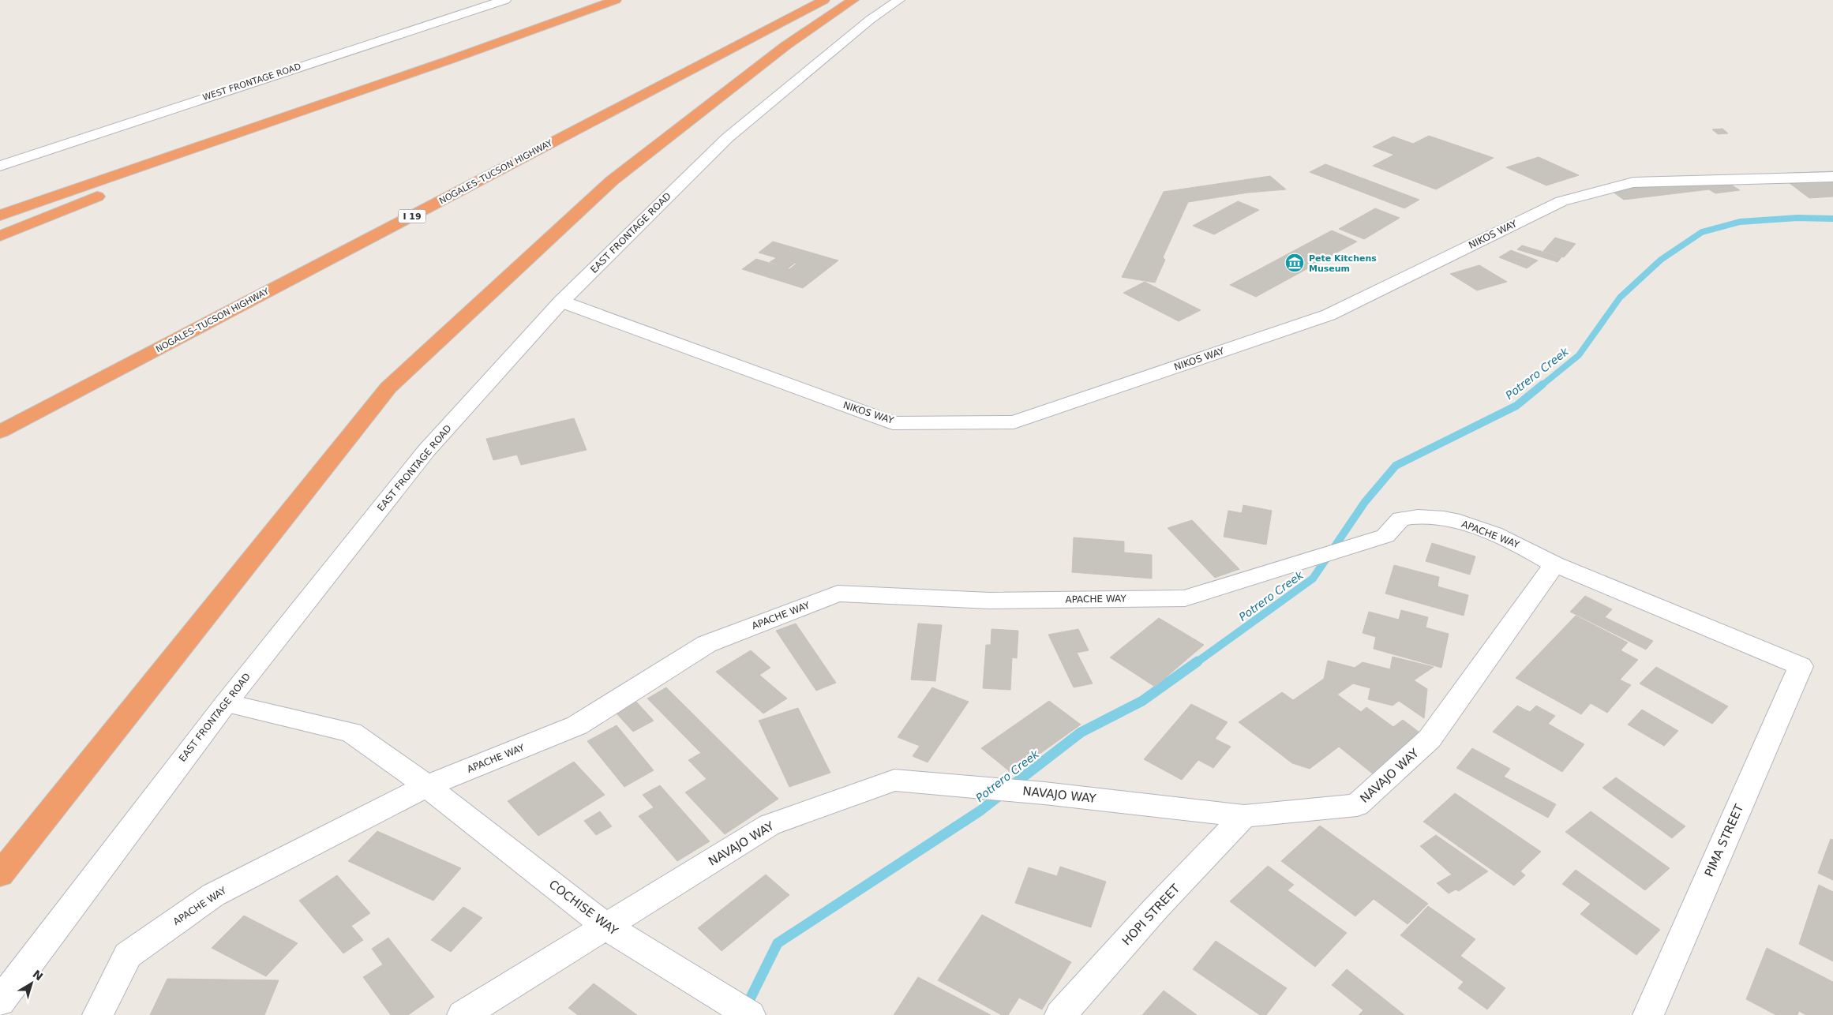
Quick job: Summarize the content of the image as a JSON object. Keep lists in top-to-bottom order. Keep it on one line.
{"streets":{"highway":["NOGALES–TUCSON HIGHWAY","I 19"],"street":["WEST FRONTAGE ROAD","EAST FRONTAGE ROAD","NIKOS WAY","APACHE WAY","NAVAJO WAY","PIMA STREET","COCHISE WAY","HOPI STREET"]},"crossings":[["EAST FRONTAGE ROAD","NIKOS WAY"],["EAST FRONTAGE ROAD","COCHISE WAY"],["APACHE WAY","NAVAJO WAY"],["APACHE WAY","PIMA STREET"],["APACHE WAY","COCHISE WAY"],["NAVAJO WAY","COCHISE WAY"],["NAVAJO WAY","HOPI STREET"]],"water":["Potrero Creek"],"places":{"museum":["Pete Kitchens Museum"]},"north":"top right"}
